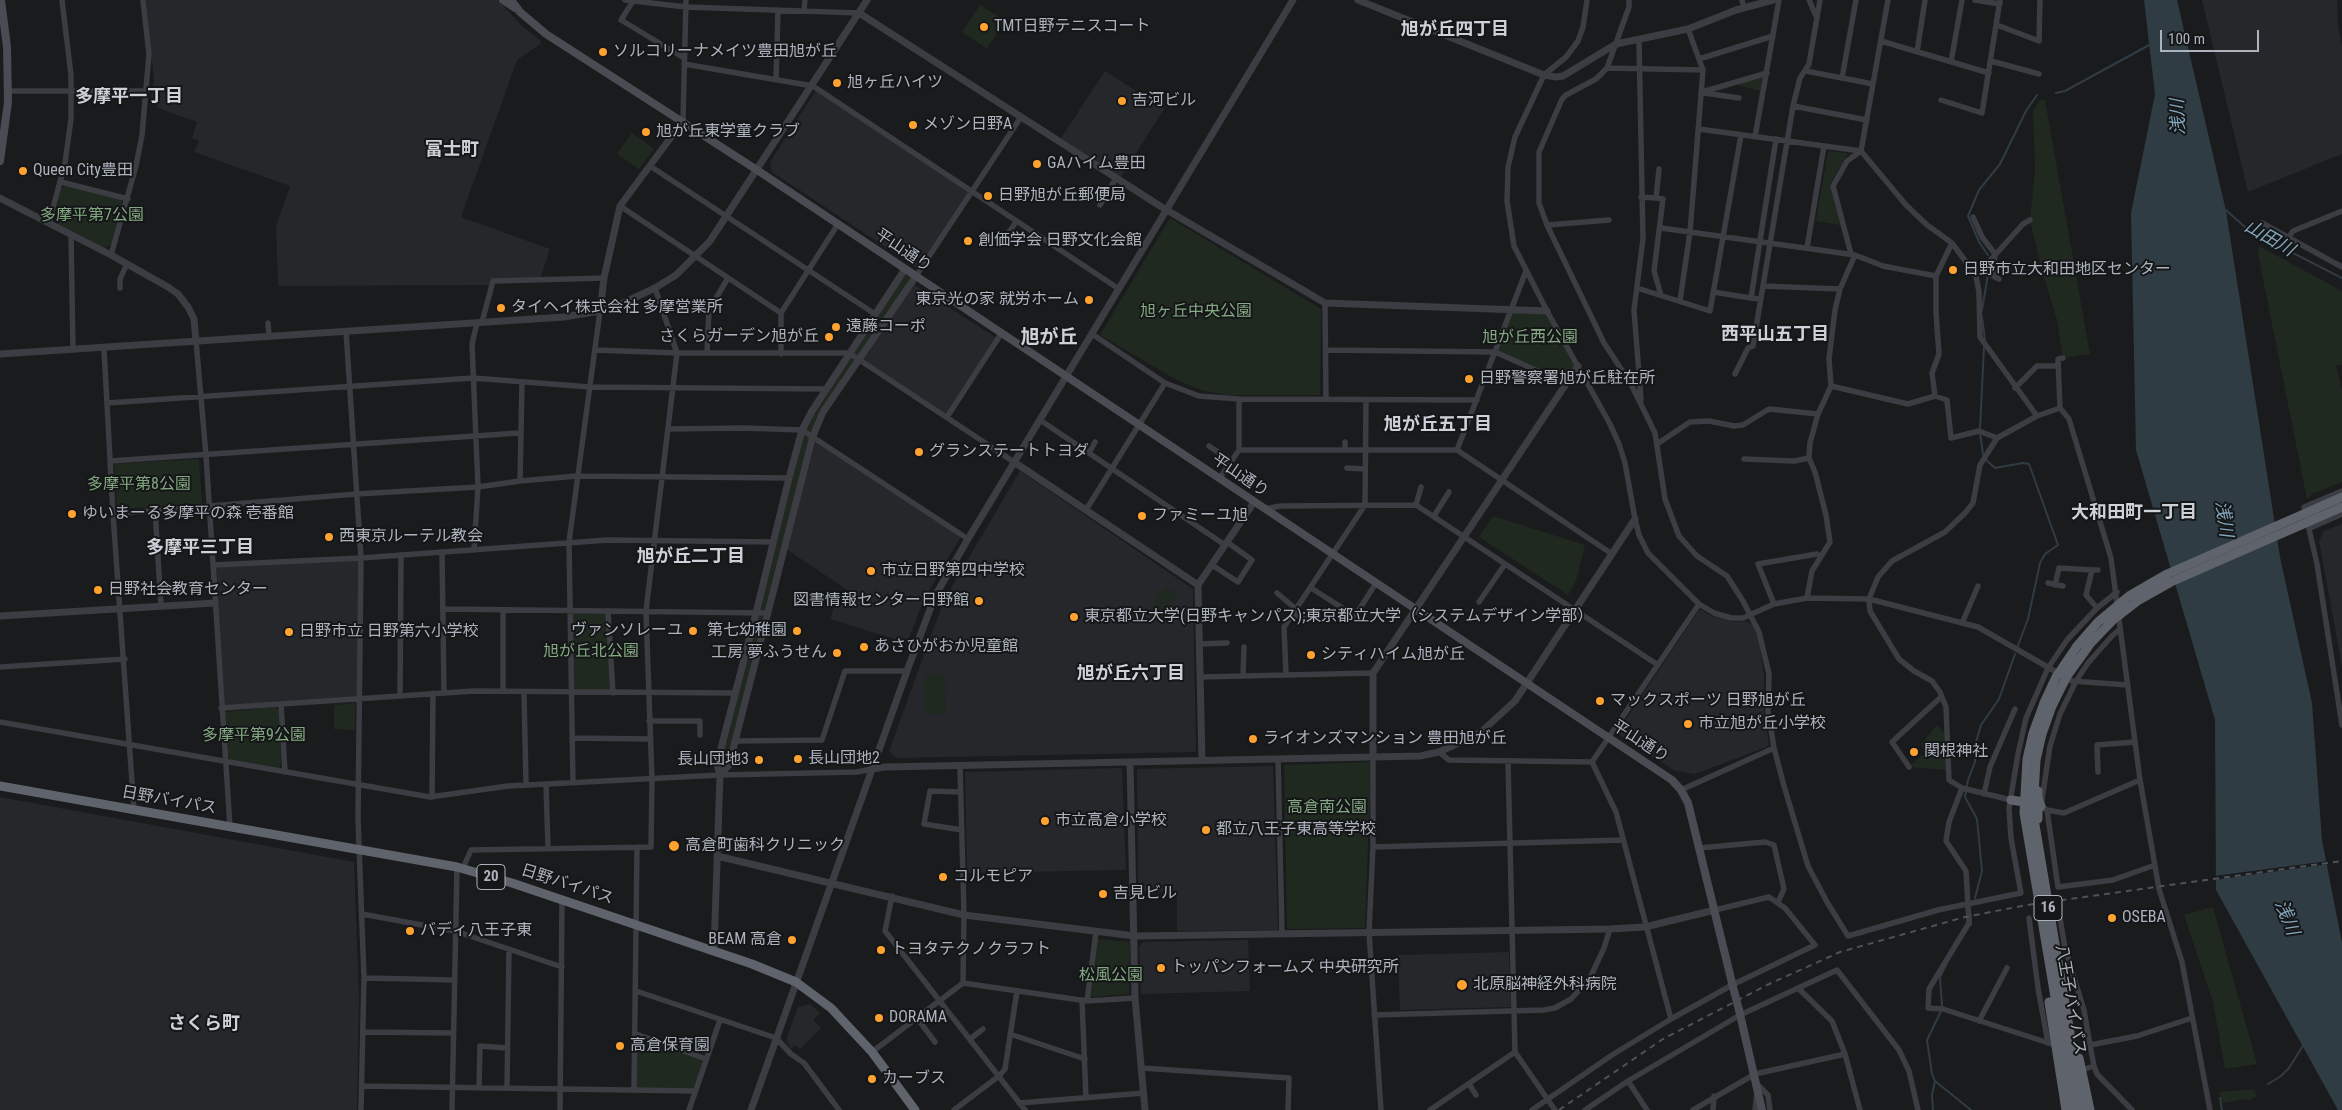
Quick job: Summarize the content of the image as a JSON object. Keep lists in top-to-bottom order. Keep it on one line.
{"streets":{"highway":["日野バイパス","20","16","八王子バイパス"],"main road":["平山通り"]},"crossings":[["16","八王子バイパス"]],"districts":["旭が丘四丁目","多摩平一丁目","富士町","西平山五丁目","旭が丘","旭が丘五丁目","大和田町一丁目","多摩平三丁目","旭が丘二丁目","旭が丘六丁目","さくら町"],"water":["浅川","山田川"],"parks":["多摩平第7公園","旭ヶ丘中央公園","旭が丘西公園","多摩平第8公園","旭が丘北公園","多摩平第9公園","高倉南公園","松風公園"],"places":["TMT日野テニスコート","ソルコリーナメイツ豊田旭が丘","旭ヶ丘ハイツ","吉河ビル","メゾン日野A","旭が丘東学童クラブ","GAハイム豊田","Queen City豊田","日野旭が丘郵便局","創価学会 日野文化会館","日野市立大和田地区センター","東京光の家 就労ホーム","タイヘイ株式会社 多摩営業所","遠藤コーポ","さくらガーデン旭が丘","日野警察署旭が丘駐在所","グランステートトヨダ","ゆいまーる多摩平の森 壱番館","ファミーユ旭","西東京ルーテル教会","市立日野第四中学校","日野社会教育センター","図書情報センター日野館","東京都立大学(日野キャンパス);東京都立大学（システムデザイン学部）","ヴァンソレーユ","第七幼稚園","日野市立 日野第六小学校","あさひがおか児童館","工房 夢ふうせん","シティハイム旭が丘","マックスポーツ 日野旭が丘","市立旭が丘小学校","ライオンズマンション 豊田旭が丘","関根神社","長山団地2","長山団地3","市立高倉小学校","都立八王子東高等学校","高倉町歯科クリニック","コルモピア","吉見ビル","OSEBA","バディ八王子東","BEAM 高倉","トヨタテクノクラフト","トッパンフォームズ 中央研究所","北原脳神経外科病院","DORAMA","高倉保育園","カーブス"],"scale_bar":"100 m"}
